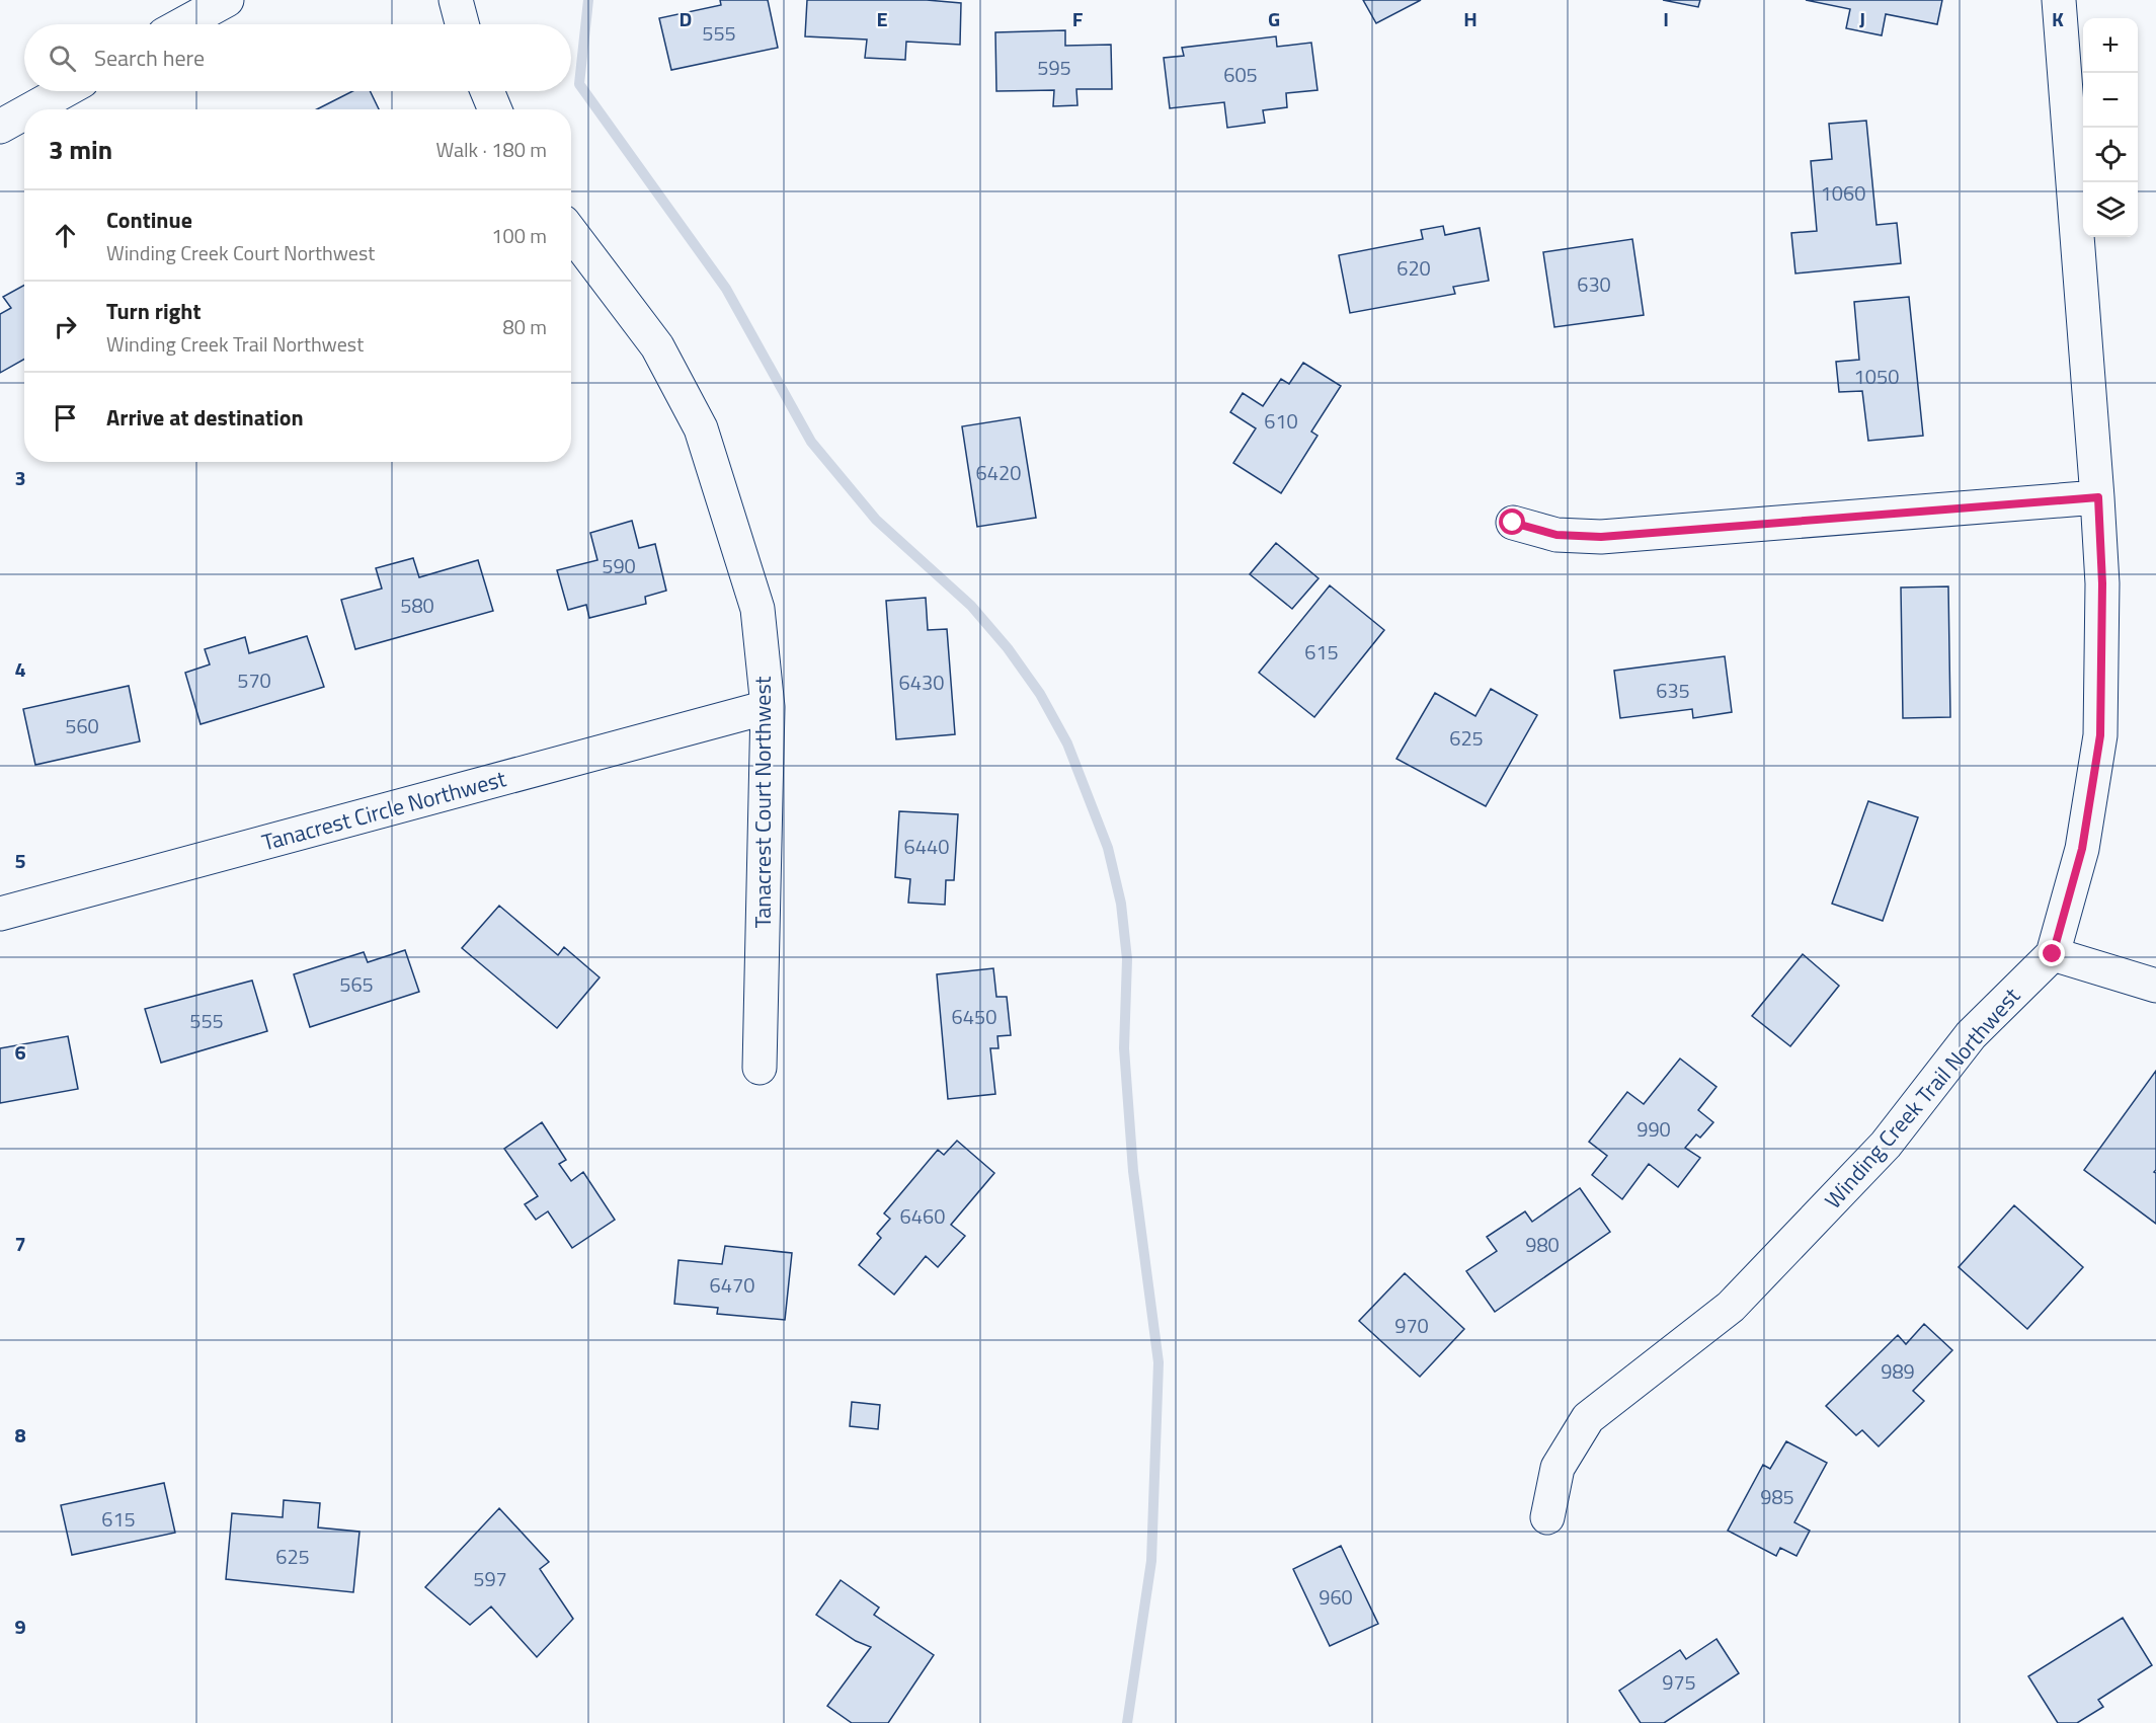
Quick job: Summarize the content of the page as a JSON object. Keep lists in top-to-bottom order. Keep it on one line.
{"streets":{"street":["Tanacrest Court Northwest","Tanacrest Circle Northwest","Winding Creek Trail Northwest"]},"crossings":[["Tanacrest Court Northwest","Tanacrest Circle Northwest"]],"house_numbers":["555","595","605","1060","620","630","1050","610","6420","590","580","615","570","6430","635","560","625","6440","565","6450","555","990","6460","980","6470","970","989","985","615","625","597","960","975"],"page":{"map_buttons":["+","−"],"search":"Search here","heading":["3 min","Walk · 180 m"],"list":[["Continue","Winding Creek Court Northwest","100 m"],["Turn right","Winding Creek Trail Northwest","80 m"],"Arrive at destination"]},"grid":{"columns":["D","E","F","G","H","I","J","K"],"rows":["3","4","5","6","7","8","9"]}}
